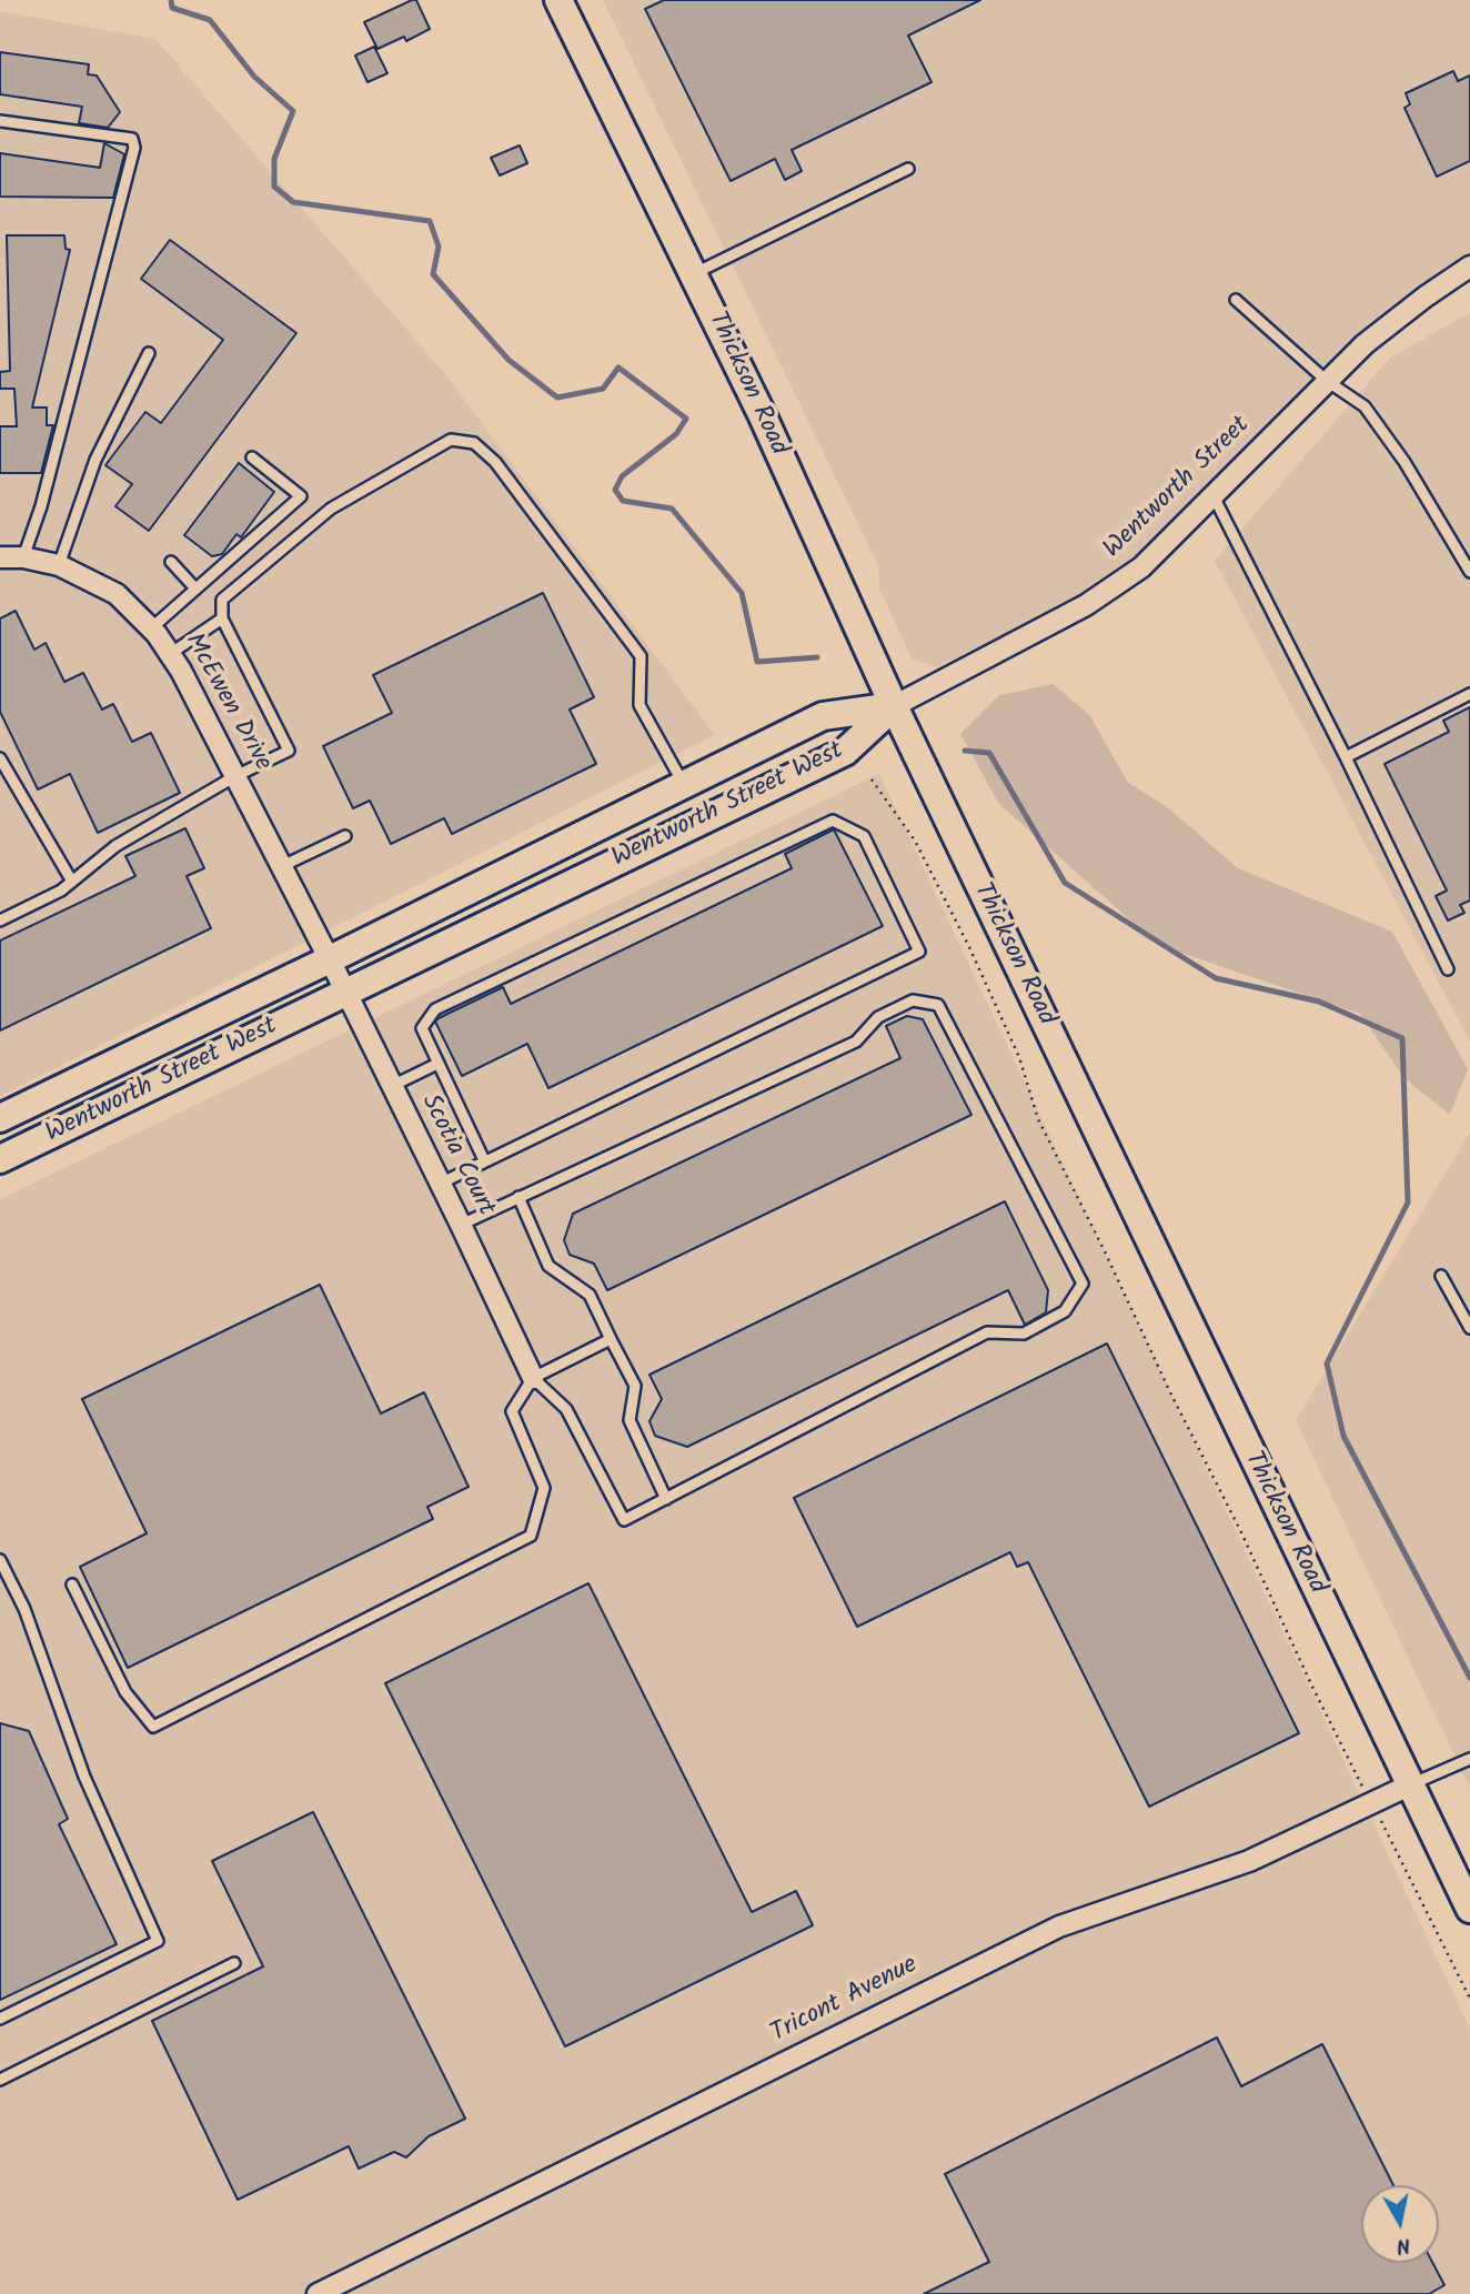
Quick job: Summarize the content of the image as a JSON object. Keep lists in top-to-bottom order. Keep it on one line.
{"streets":{"main road":["Thickson Road","Wentworth Street West"],"street":["Wentworth Street","McEwen Drive","Scotia Court","Tricont Avenue"]},"crossings":[["Thickson Road","Wentworth Street"],["Thickson Road","Wentworth Street West"],["Thickson Road","Tricont Avenue"],["Wentworth Street","Wentworth Street West"],["McEwen Drive","Wentworth Street West"],["McEwen Drive","Scotia Court"],["Wentworth Street West","Scotia Court"]],"north":"bottom"}
